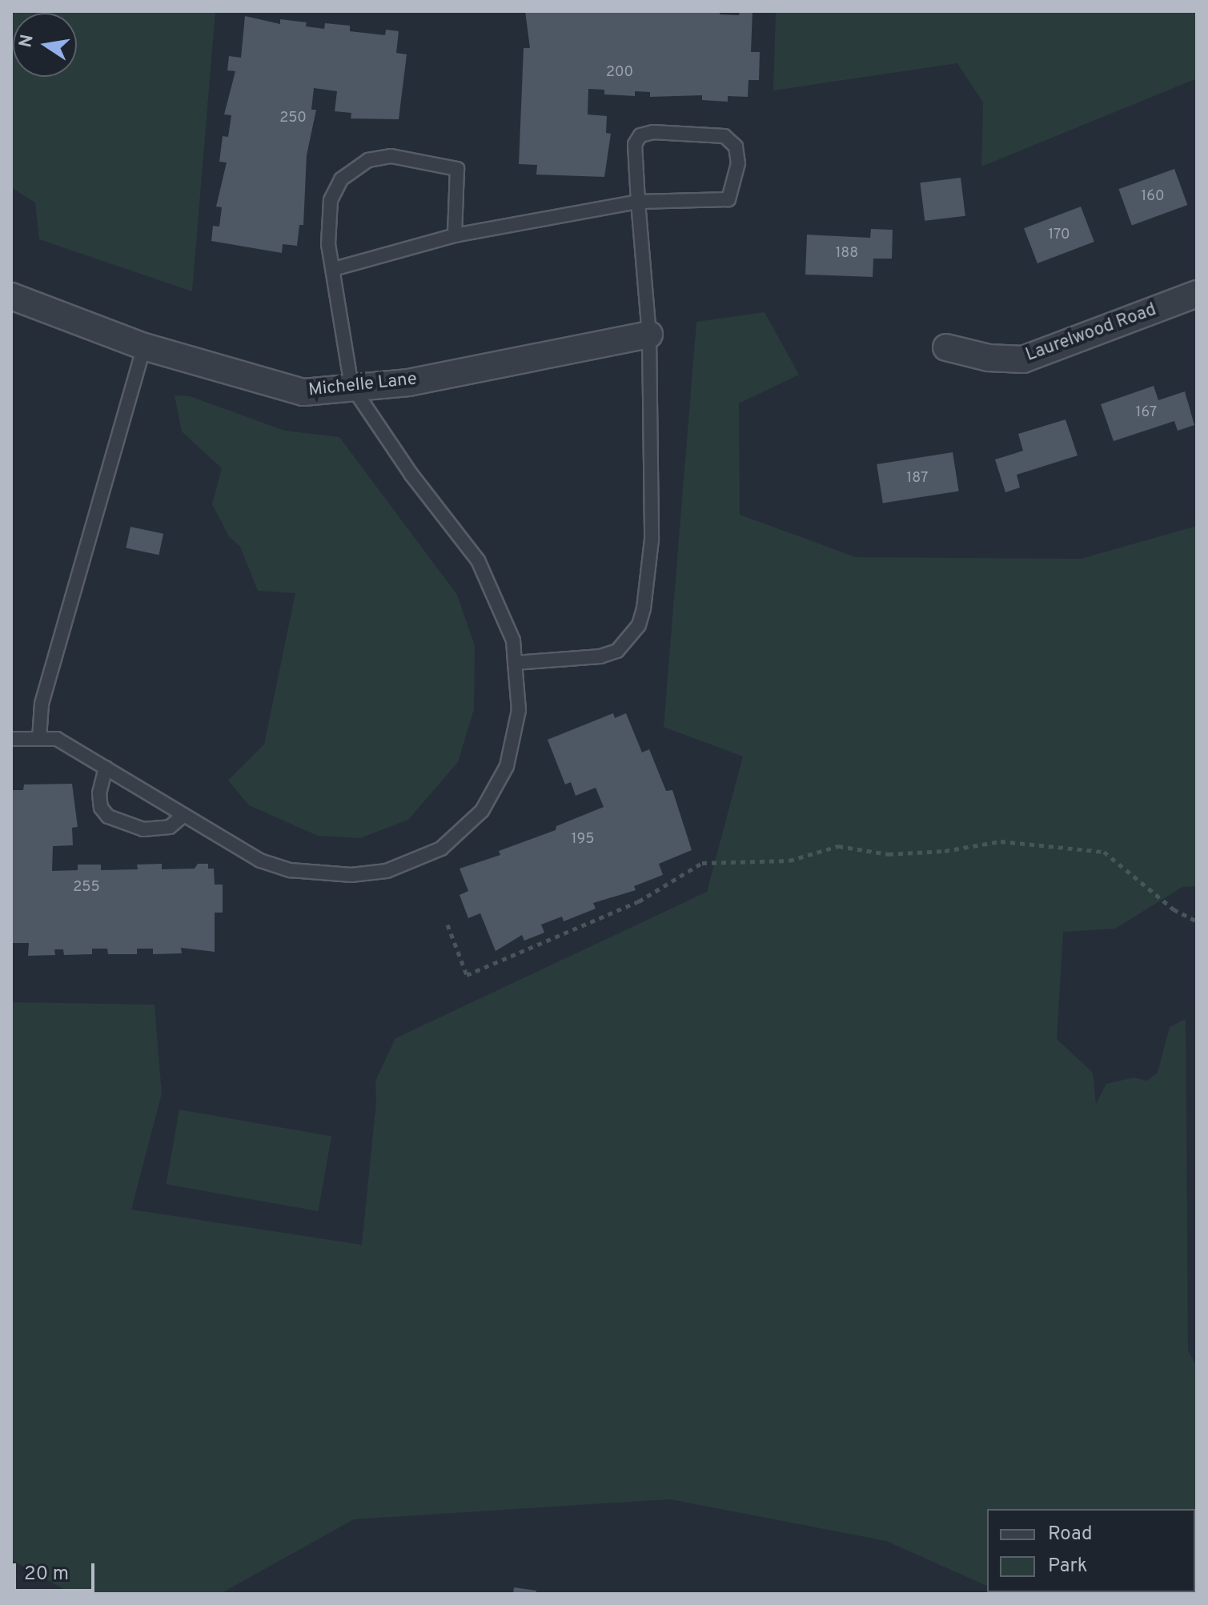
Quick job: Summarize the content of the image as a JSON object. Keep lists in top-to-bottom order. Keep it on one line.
{"streets":{"street":["Laurelwood Road","Michelle Lane"]},"house_numbers":["200","250","160","170","188","167","187","195","255"],"legend":["Road","Park"],"scale_bar":"20 m","north":"left"}
